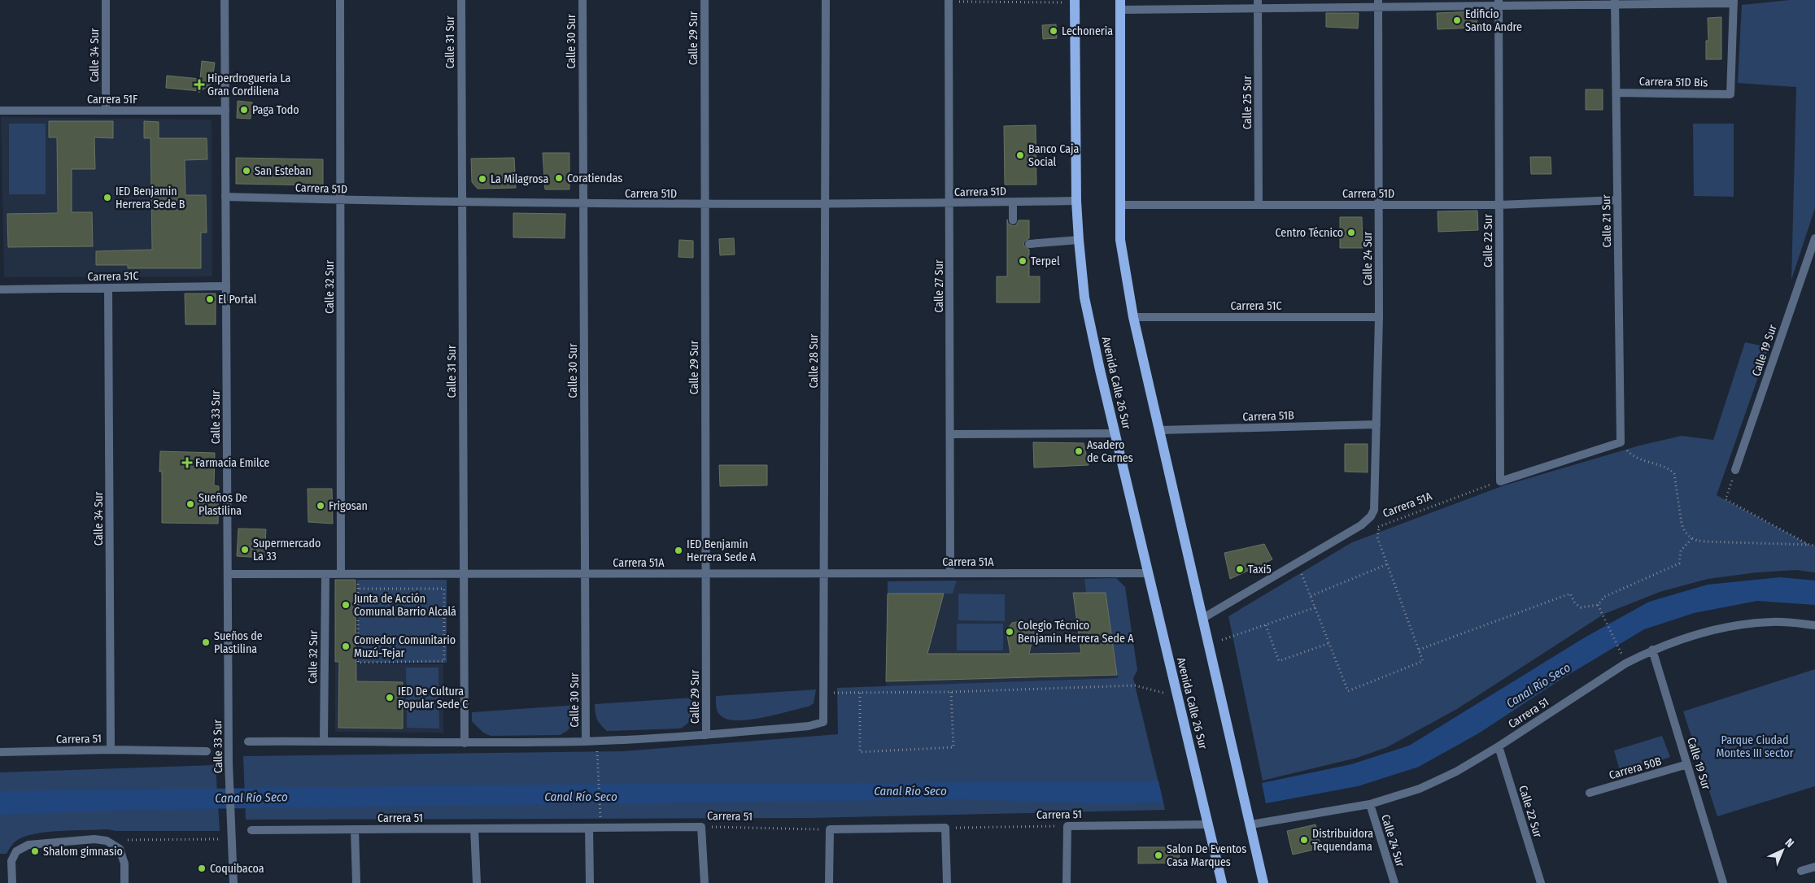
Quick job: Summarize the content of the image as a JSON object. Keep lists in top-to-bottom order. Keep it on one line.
{"streets":{"main road":["Avenida Calle 26 Sur"],"street":["Calle 29 Sur","Calle 30 Sur","Calle 31 Sur","Calle 34 Sur","Carrera 51D Bis","Carrera 51F","Calle 25 Sur","Carrera 51D","Calle 21 Sur","Calle 22 Sur","Calle 24 Sur","Carrera 51C","Calle 27 Sur","Calle 32 Sur","Calle 19 Sur","Calle 28 Sur","Carrera 51B","Calle 33 Sur","Carrera 51A","Carrera 51","Carrera 50B"]},"crossings":[["Calle 29 Sur","Carrera 51D"],["Calle 29 Sur","Calle 28 Sur"],["Calle 29 Sur","Carrera 51A"],["Calle 30 Sur","Carrera 51D"],["Calle 30 Sur","Carrera 51A"],["Calle 31 Sur","Carrera 51D"],["Calle 31 Sur","Carrera 51A"],["Calle 34 Sur","Carrera 51F"],["Calle 34 Sur","Carrera 51C"],["Calle 34 Sur","Carrera 51"],["Carrera 51D Bis","Calle 21 Sur"],["Carrera 51F","Calle 33 Sur"],["Calle 25 Sur","Carrera 51D"],["Carrera 51D","Calle 21 Sur"],["Carrera 51D","Calle 22 Sur"],["Carrera 51D","Calle 24 Sur"],["Carrera 51D","Calle 27 Sur"],["Carrera 51D","Calle 32 Sur"],["Carrera 51D","Calle 28 Sur"],["Carrera 51D","Avenida Calle 26 Sur"],["Carrera 51D","Calle 33 Sur"],["Calle 22 Sur","Carrera 51A"],["Calle 22 Sur","Carrera 51"],["Calle 24 Sur","Carrera 51C"],["Calle 24 Sur","Carrera 51B"],["Calle 24 Sur","Carrera 51A"],["Calle 24 Sur","Carrera 51"],["Carrera 51C","Calle 33 Sur"],["Calle 27 Sur","Carrera 51A"],["Calle 32 Sur","Carrera 51A"],["Calle 19 Sur","Carrera 51"],["Calle 19 Sur","Carrera 50B"],["Calle 28 Sur","Carrera 51A"],["Avenida Calle 26 Sur","Carrera 51A"],["Avenida Calle 26 Sur","Carrera 51"],["Calle 33 Sur","Carrera 51A"]],"water":["Canal Río Seco"],"parks":["Parque Ciudad Montes III sector"],"places":{"other":["Edificio Santo Andre","Lechoneria","Paga Todo","Banco Caja Social","San Esteban","Coratiendas","La Milagrosa","IED Benjamin Herrera Sede B","Centro Técnico","Terpel","El Portal","Asadero de Carnes","Sueños De Plastilina","Frigosan","Supermercado La 33","IED Benjamin Herrera Sede A","Taxi5","Junta de Acción Comunal Barrio Alcalá","Colegio Técnico Benjamin Herrera Sede A","Sueños de Plastilina","Comedor Comunitario Muzú-Tejar","IED De Cultura Popular Sede C","Distribuidora Tequendama","Shalom gimnasio","Salon De Eventos Casa Marques","Coquibacoa"],"health":["Hiperdrogueria La Gran Cordiliena","Farmacia Emilce"]},"north":"top right"}
